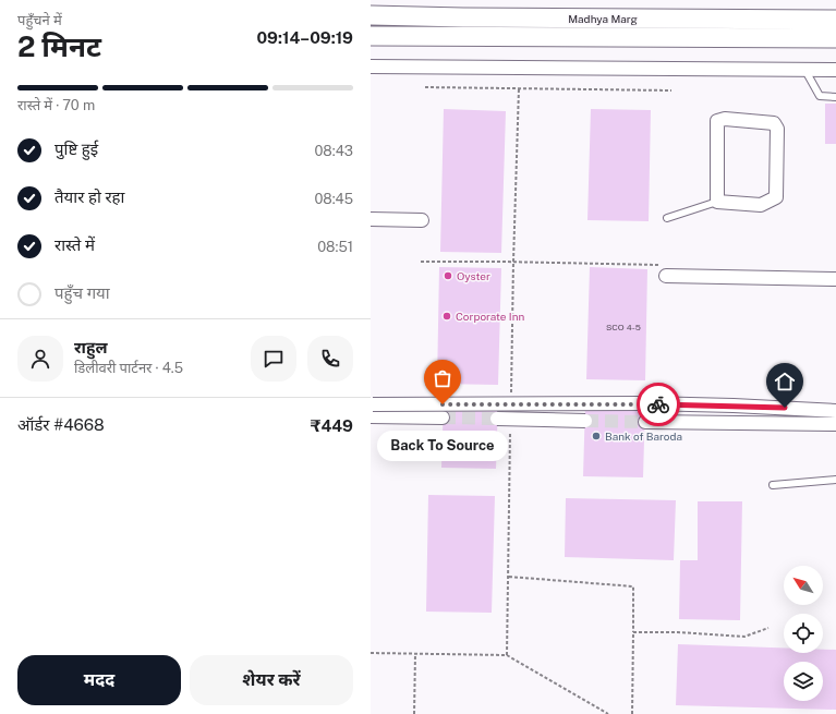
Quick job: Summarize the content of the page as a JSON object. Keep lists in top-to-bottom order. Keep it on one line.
{"streets":{"main road":["Madhya Marg"]},"places":["Oyster","Corporate Inn","Back To Source","Bank of Baroda"],"house_numbers":["SCO 4-5"],"north":"top left","page":{"heading":["2 मिनट","पहुँचने में","09:14–09:19"],"panel":["राहुल","डिलीवरी पार्टनर · 4.5","ऑर्डर #4668","₹449"],"bar":"रास्ते में · 70 m","list":[["पुष्टि हुई","08:43"],["तैयार हो रहा","08:45"],["रास्ते में","08:51"],"पहुँच गया"],"bubble":"Back To Source","buttons":["मदद","शेयर करें"]}}
